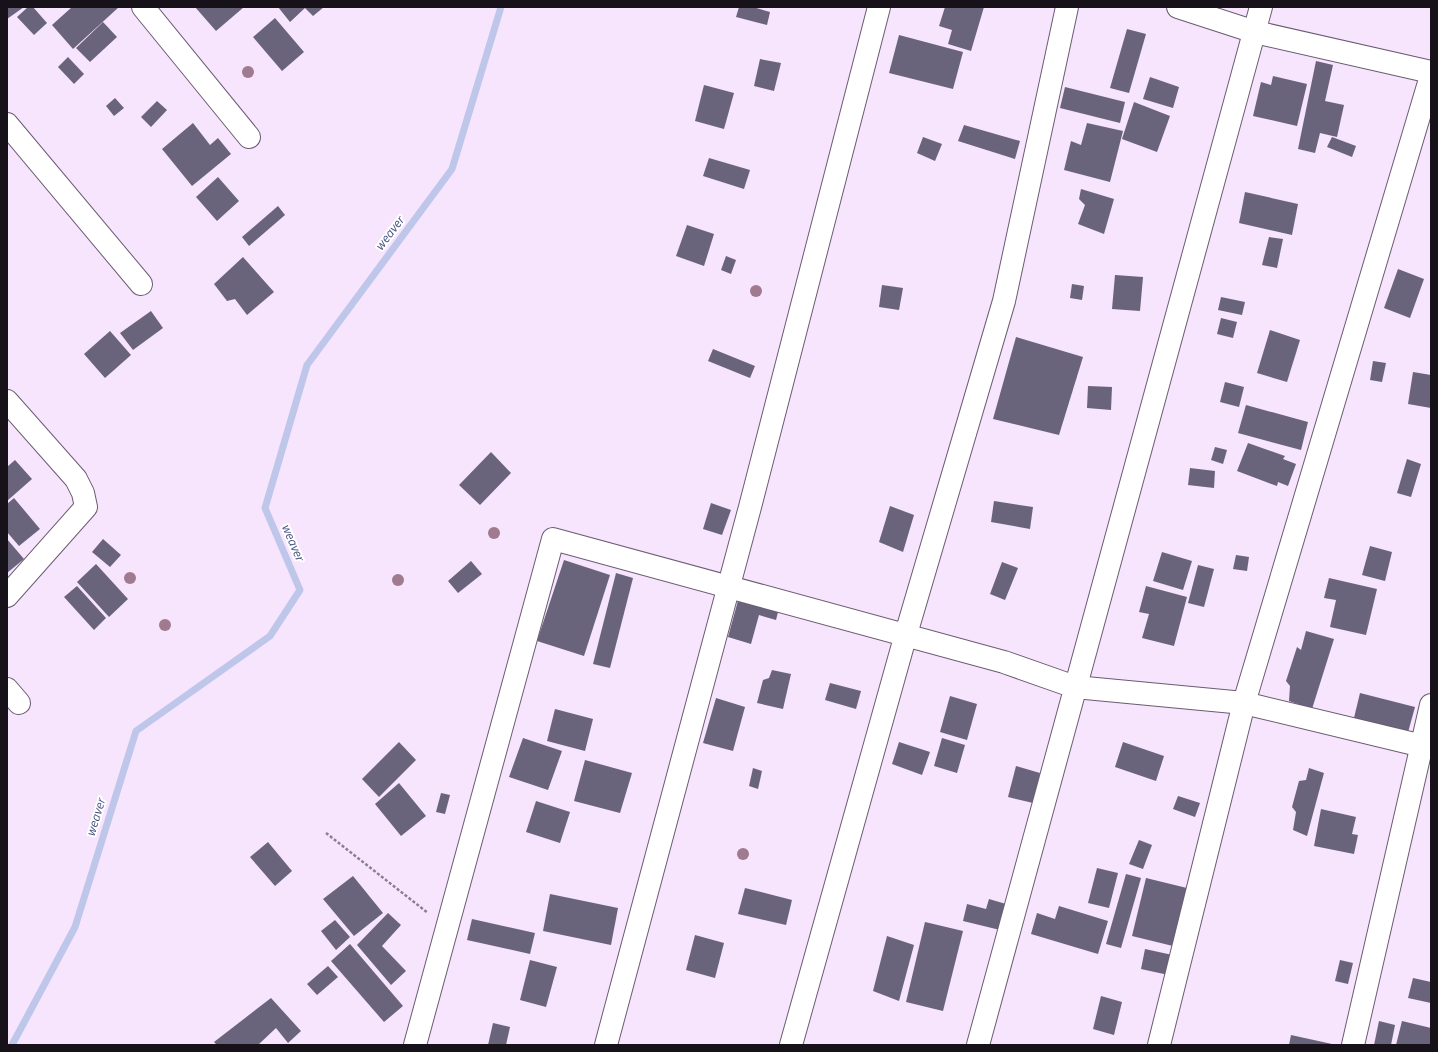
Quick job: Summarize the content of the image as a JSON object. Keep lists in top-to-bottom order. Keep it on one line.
{"water":["weaver"]}
